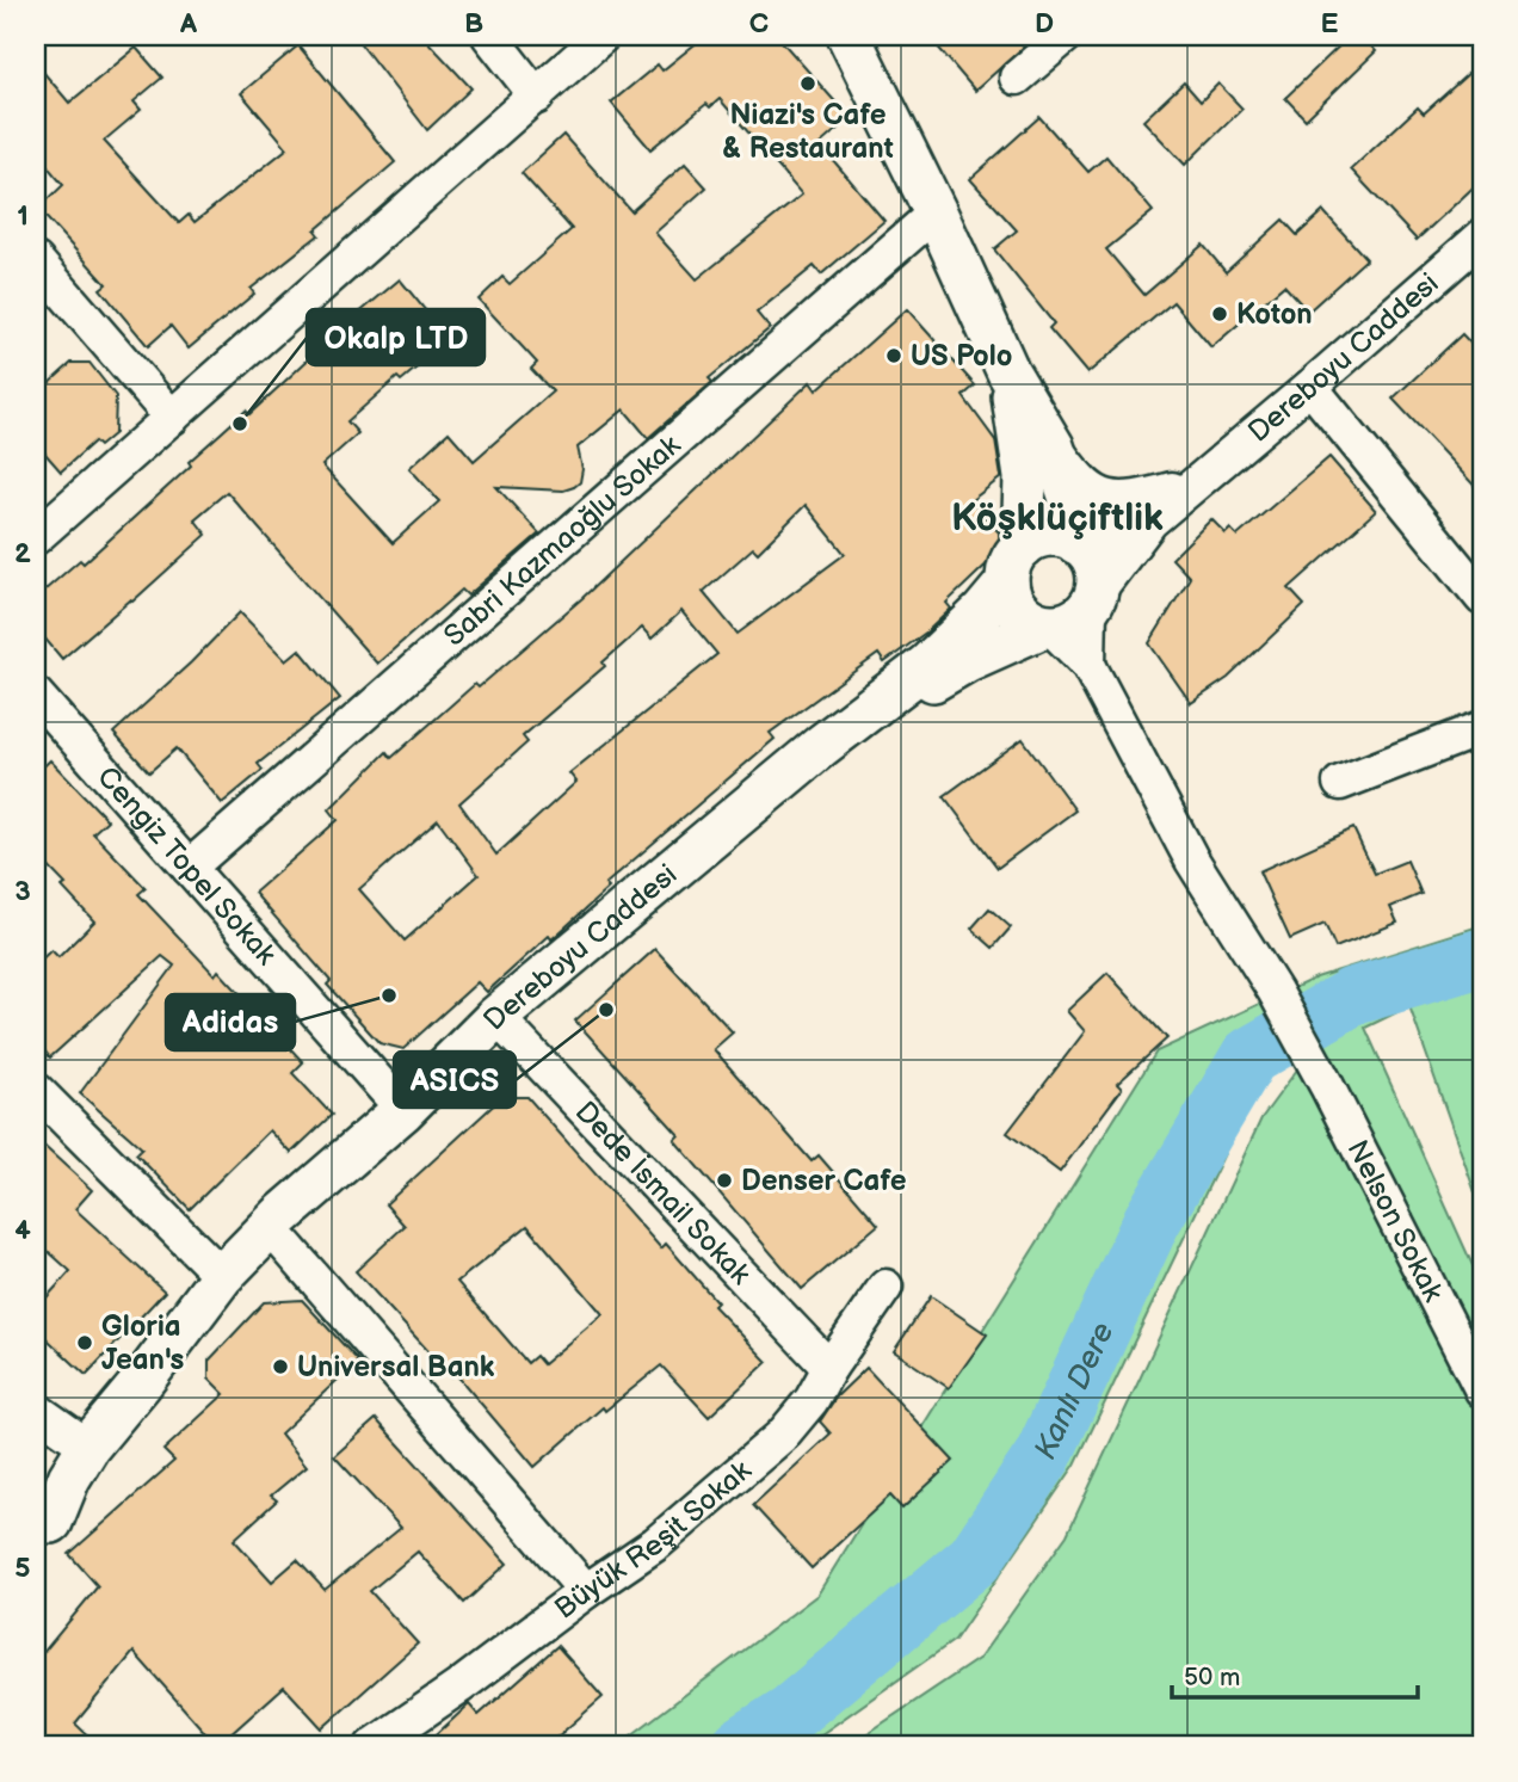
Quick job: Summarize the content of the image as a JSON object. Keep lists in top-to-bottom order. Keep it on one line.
{"streets":{"main road":["Dereboyu Caddesi"],"street":["Sabri Kazmaoğlu Sokak","Cengiz Topel Sokak","Dede İsmail Sokak","Nelson Sokak","Büyük Reşit Sokak"]},"crossings":[["Dereboyu Caddesi","Cengiz Topel Sokak"],["Dereboyu Caddesi","Dede İsmail Sokak"],["Sabri Kazmaoğlu Sokak","Cengiz Topel Sokak"],["Dede İsmail Sokak","Büyük Reşit Sokak"]],"districts":["Köşklüçiftlik"],"water":["Kanlı Dere"],"places":["Niazi's Cafe & Restaurant","Koton","US Polo","Okalp LTD","Adidas","ASICS","Denser Cafe","Gloria Jean's","Universal Bank"],"scale_bar":"50 m","grid":{"columns":["A","B","C","D","E"],"rows":["1","2","3","4","5"]}}
